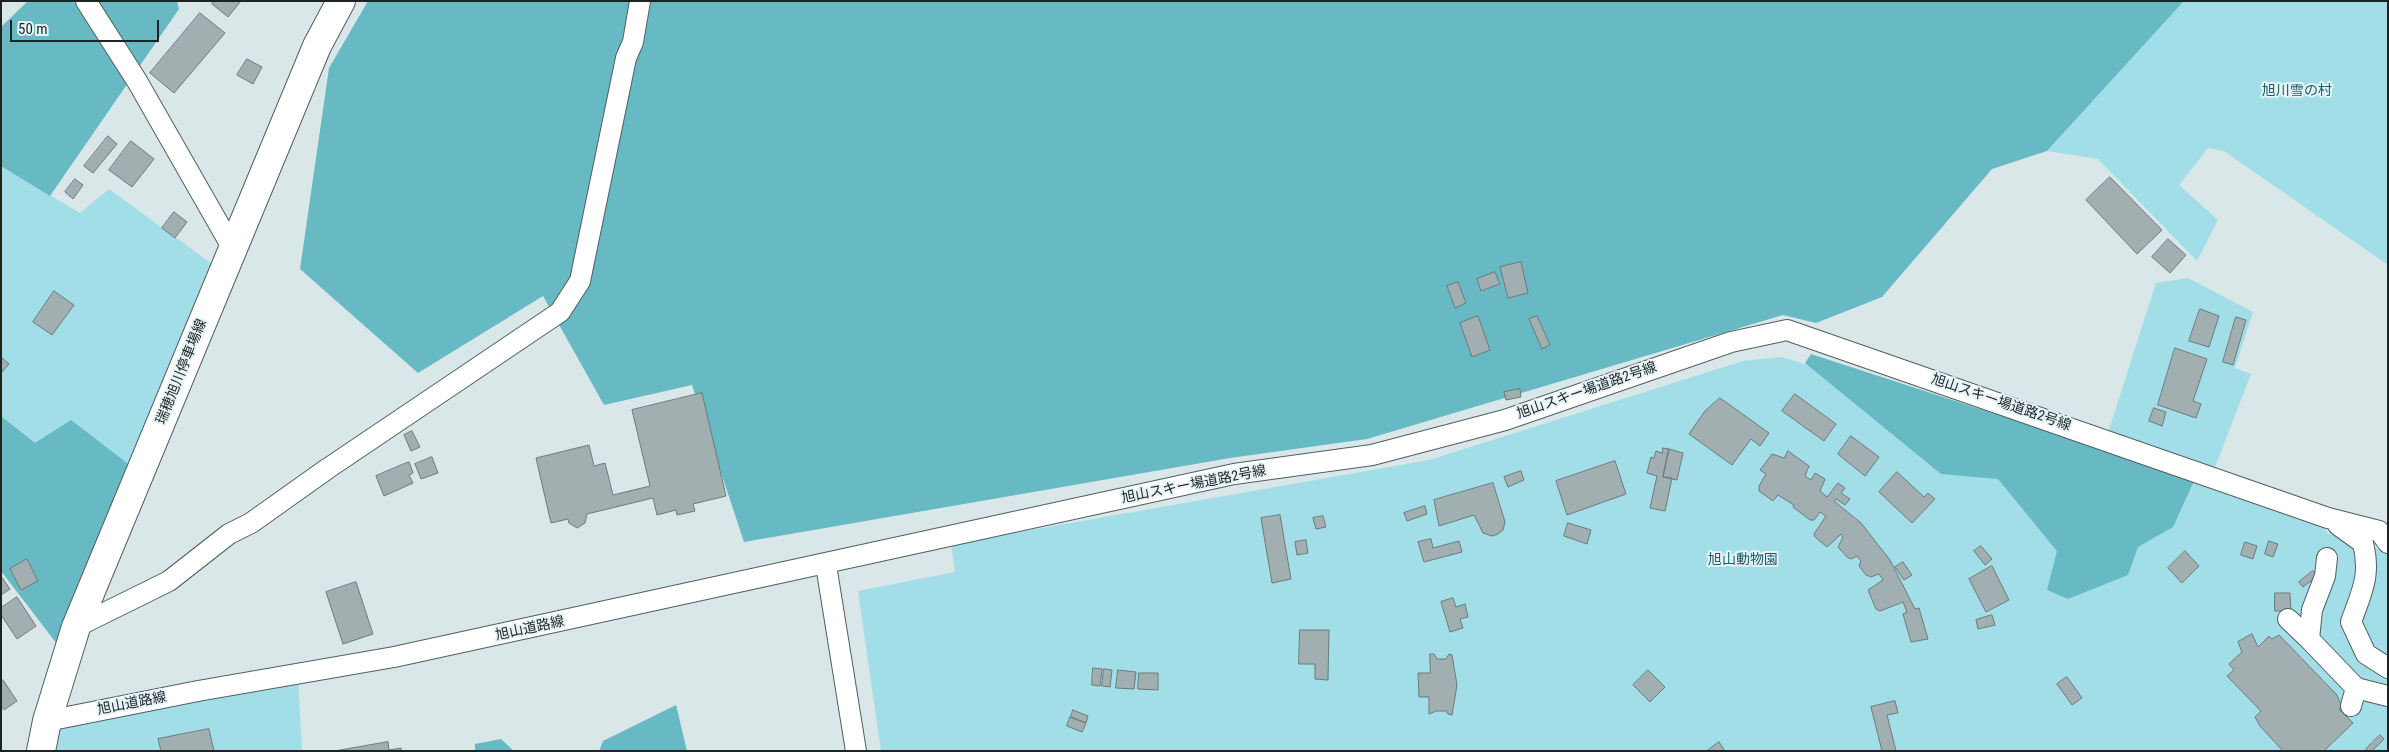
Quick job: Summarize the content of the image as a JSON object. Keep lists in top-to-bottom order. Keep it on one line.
{"streets":{"main road":["瑞穂旭川停車場線"],"street":["旭山スキー場道路2号線","旭山道路線"]},"crossings":[["瑞穂旭川停車場線","旭山道路線"],["旭山スキー場道路2号線","旭山道路線"]],"parks":["旭川雪の村","旭山動物園"],"scale_bar":"50 m"}
